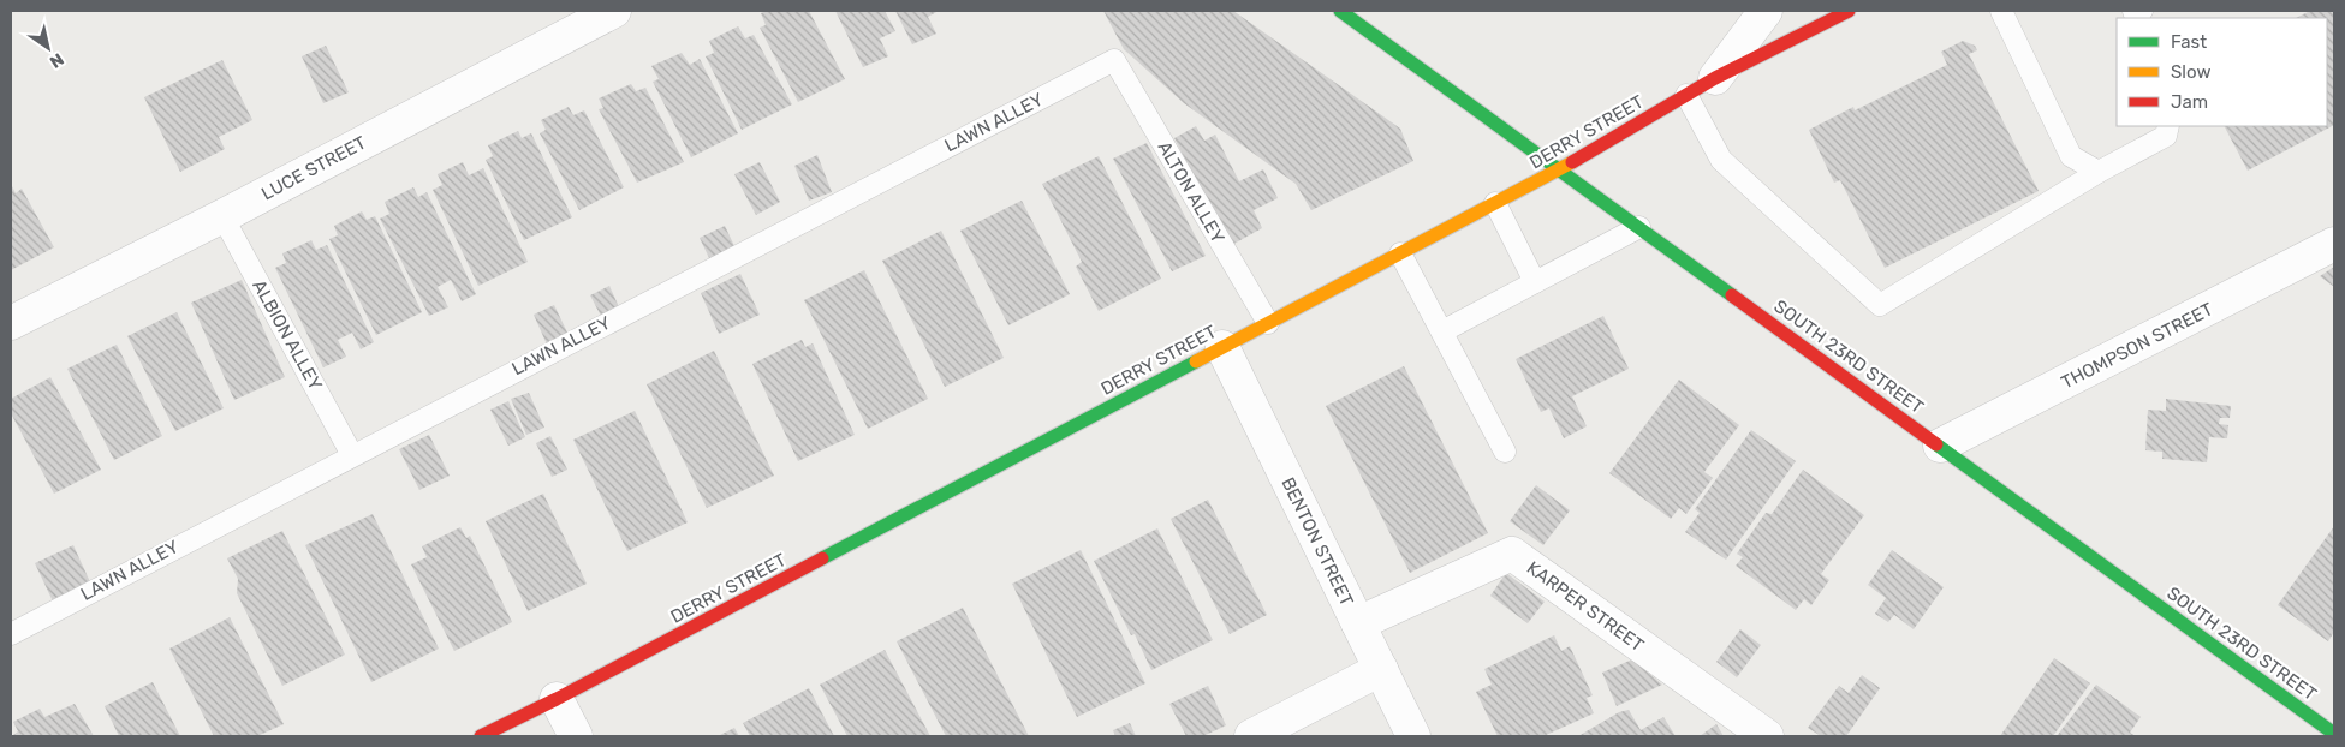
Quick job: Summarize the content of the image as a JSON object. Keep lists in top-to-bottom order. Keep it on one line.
{"streets":{"main road":["DERRY STREET","SOUTH 23RD STREET"],"street":["LUCE STREET","THOMPSON STREET","BENTON STREET","KARPER STREET"],"lane":["LAWN ALLEY","ALTON ALLEY","ALBION ALLEY"]},"crossings":[["LAWN ALLEY","ALTON ALLEY"],["LAWN ALLEY","ALBION ALLEY"],["DERRY STREET","ALTON ALLEY"],["DERRY STREET","SOUTH 23RD STREET"],["DERRY STREET","BENTON STREET"],["LUCE STREET","ALBION ALLEY"],["THOMPSON STREET","SOUTH 23RD STREET"],["BENTON STREET","KARPER STREET"]],"legend":["Fast","Slow","Jam"],"north":"bottom right"}
